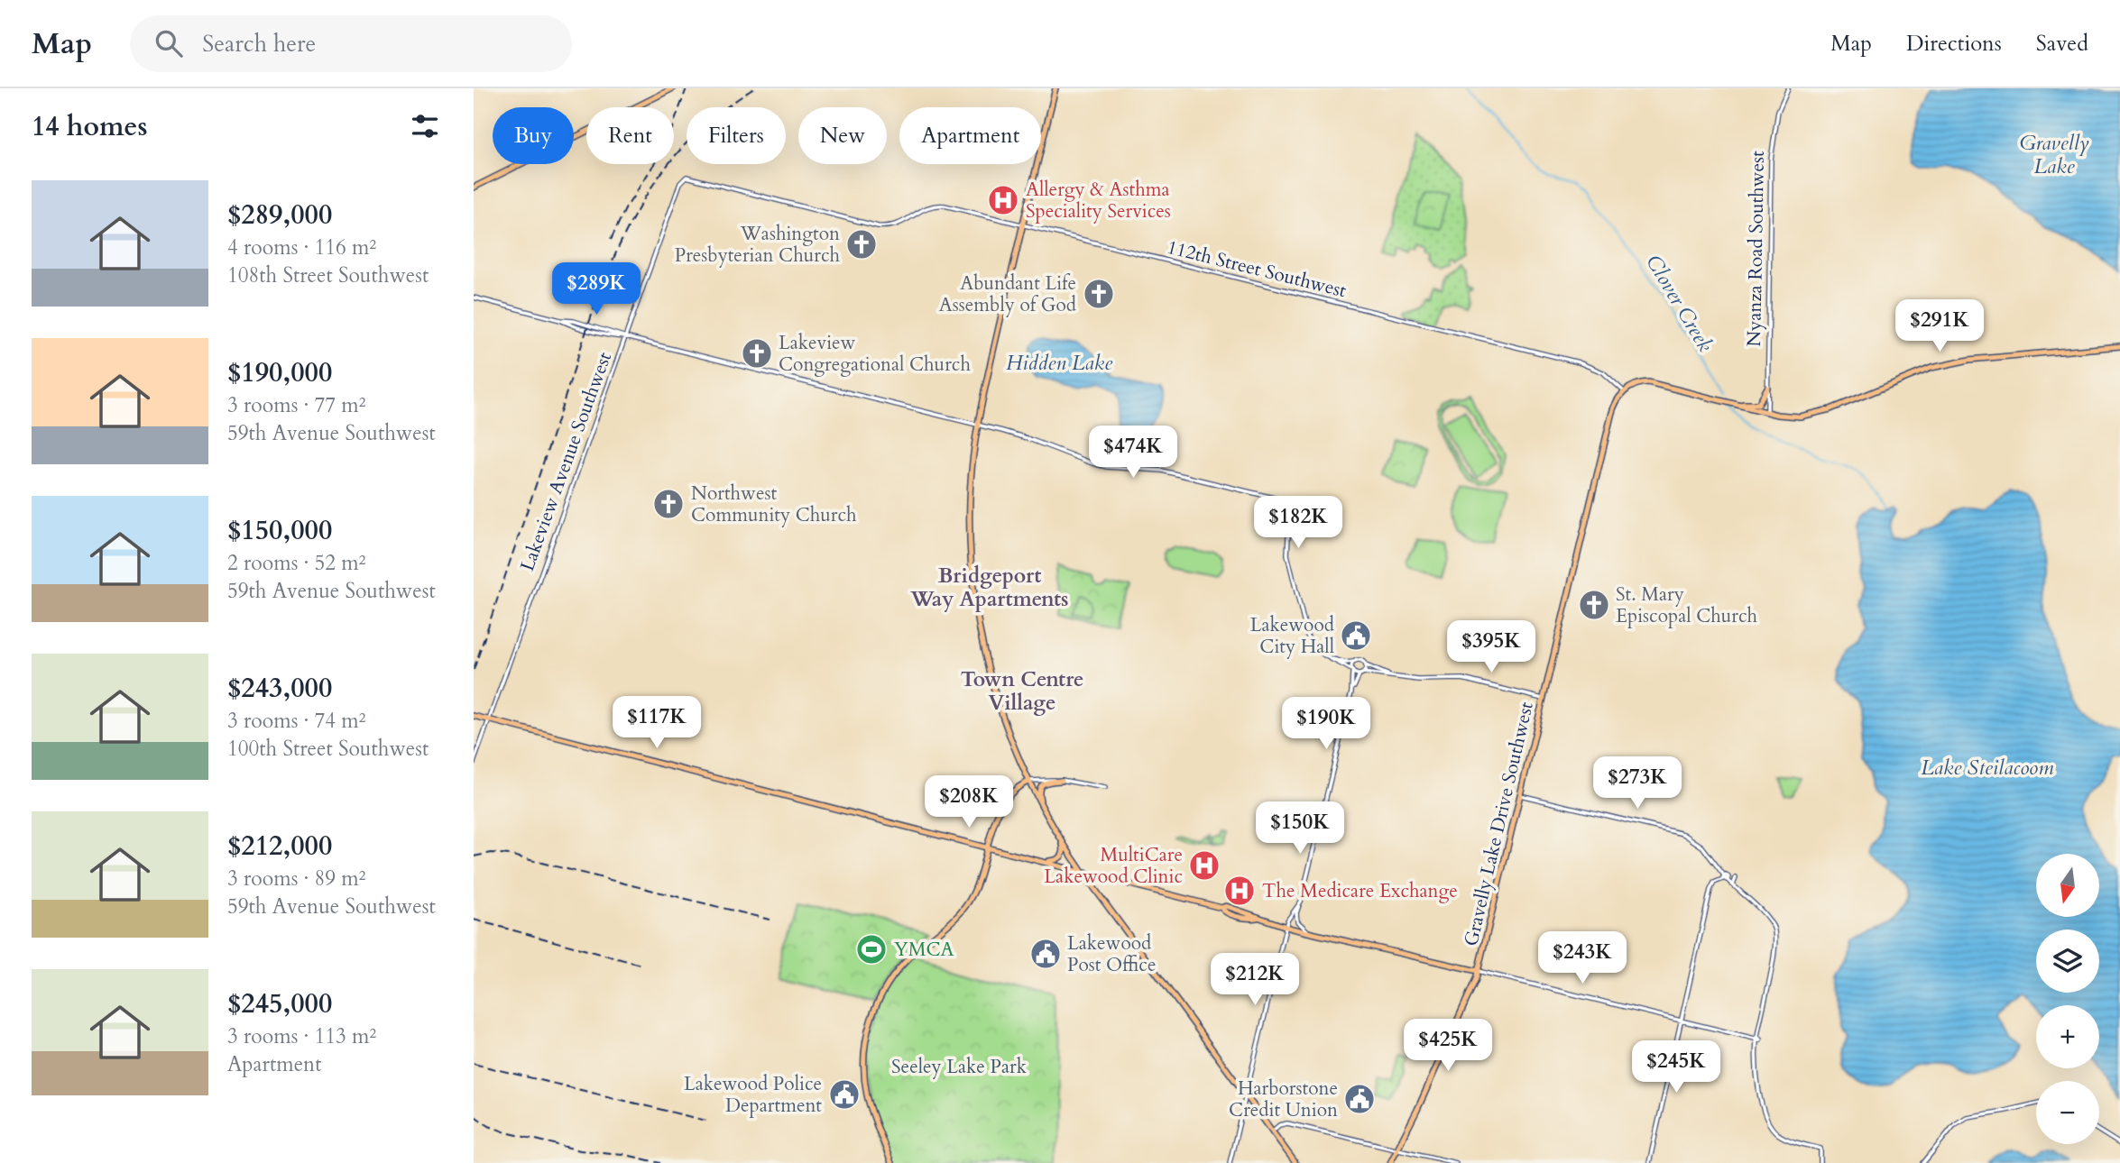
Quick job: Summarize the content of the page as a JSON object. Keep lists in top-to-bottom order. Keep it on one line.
{"streets":{"main road":["Gravelly Lake Drive Southwest"],"street":["Nyanza Road Southwest","112th Street Southwest","Lakeview Avenue Southwest"]},"crossings":[["112th Street Southwest","Lakeview Avenue Southwest"],["112th Street Southwest","Gravelly Lake Drive Southwest"]],"districts":["Bridgeport Way Apartments","Town Centre Village"],"water":["Gravelly Lake","Clover Creek","Hidden Lake","Lake Steilacoom"],"parks":["Seeley Lake Park"],"places":{"hospital":["Allergy & Asthma Speciality Services","MultiCare Lakewood Clinic","The Medicare Exchange"],"church":["Washington Presbyterian Church","Abundant Life Assembly of God","Lakeview Congregational Church","Northwest Community Church","St. Mary Episcopal Church"],"public building":["Lakewood City Hall","Lakewood Post Office","Lakewood Police Department","Harborstone Credit Union"],"sports":["YMCA"]},"north":"bottom","page":{"header":"Map","search":"Search here","nav":["Map","Directions","Saved"],"heading":"14 homes","chip":["Buy","Rent","Filters","New","Apartment"],"list":[{"name":"$289,000","note":"4 rooms · 116 m² · 108th Street Southwest"},{"name":"$190,000","note":"3 rooms · 77 m² · 59th Avenue Southwest"},{"name":"$150,000","note":"2 rooms · 52 m² · 59th Avenue Southwest"},{"name":"$243,000","note":"3 rooms · 74 m² · 100th Street Southwest"},{"name":"$212,000","note":"3 rooms · 89 m² · 59th Avenue Southwest"},{"name":"$245,000","note":"3 rooms · 113 m² · Apartment"}],"price":["$289K","$291K","$474K","$182K","$395K","$117K","$190K","$273K","$208K","$150K","$243K","$212K","$425K","$245K"],"map_buttons":["+","−"]}}
